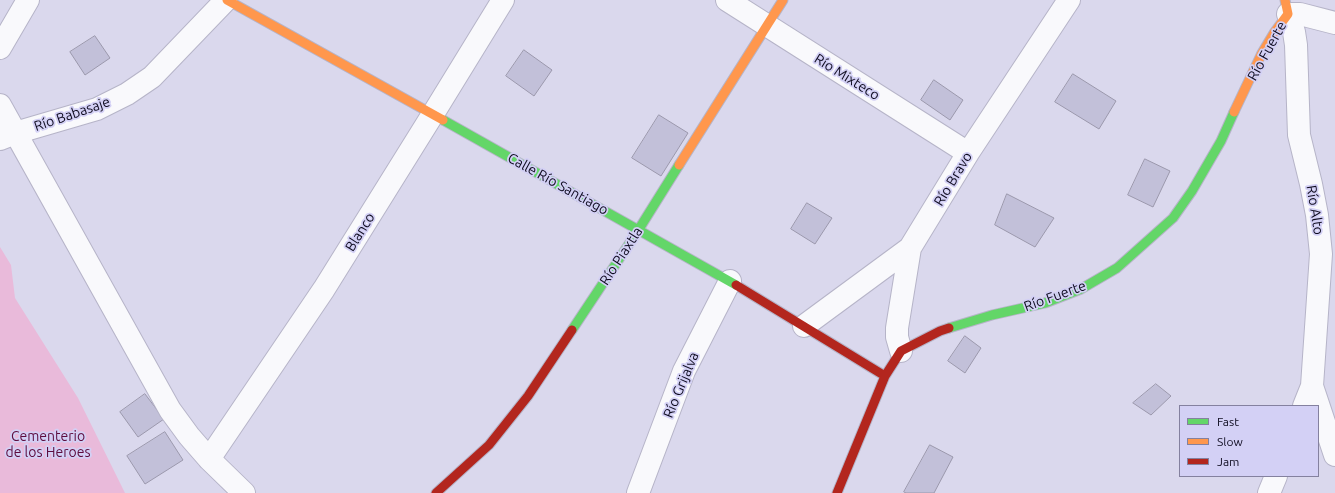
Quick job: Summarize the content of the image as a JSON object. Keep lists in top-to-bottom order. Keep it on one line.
{"streets":{"street":["Río Fuerte","Río Mixteco","Río Babasaje","Río Bravo","Calle Río Santiago","Río Alto","Blanco","Río Piaxtla","Río Grijalva"]},"crossings":[["Río Fuerte","Calle Río Santiago"],["Río Fuerte","Río Alto"],["Río Mixteco","Río Bravo"],["Río Mixteco","Río Piaxtla"],["Río Babasaje","Calle Río Santiago"],["Río Bravo","Calle Río Santiago"],["Calle Río Santiago","Blanco"],["Calle Río Santiago","Río Piaxtla"],["Calle Río Santiago","Río Grijalva"]],"parks":["Cementerio de los Heroes"],"legend":["Fast","Slow","Jam"]}
